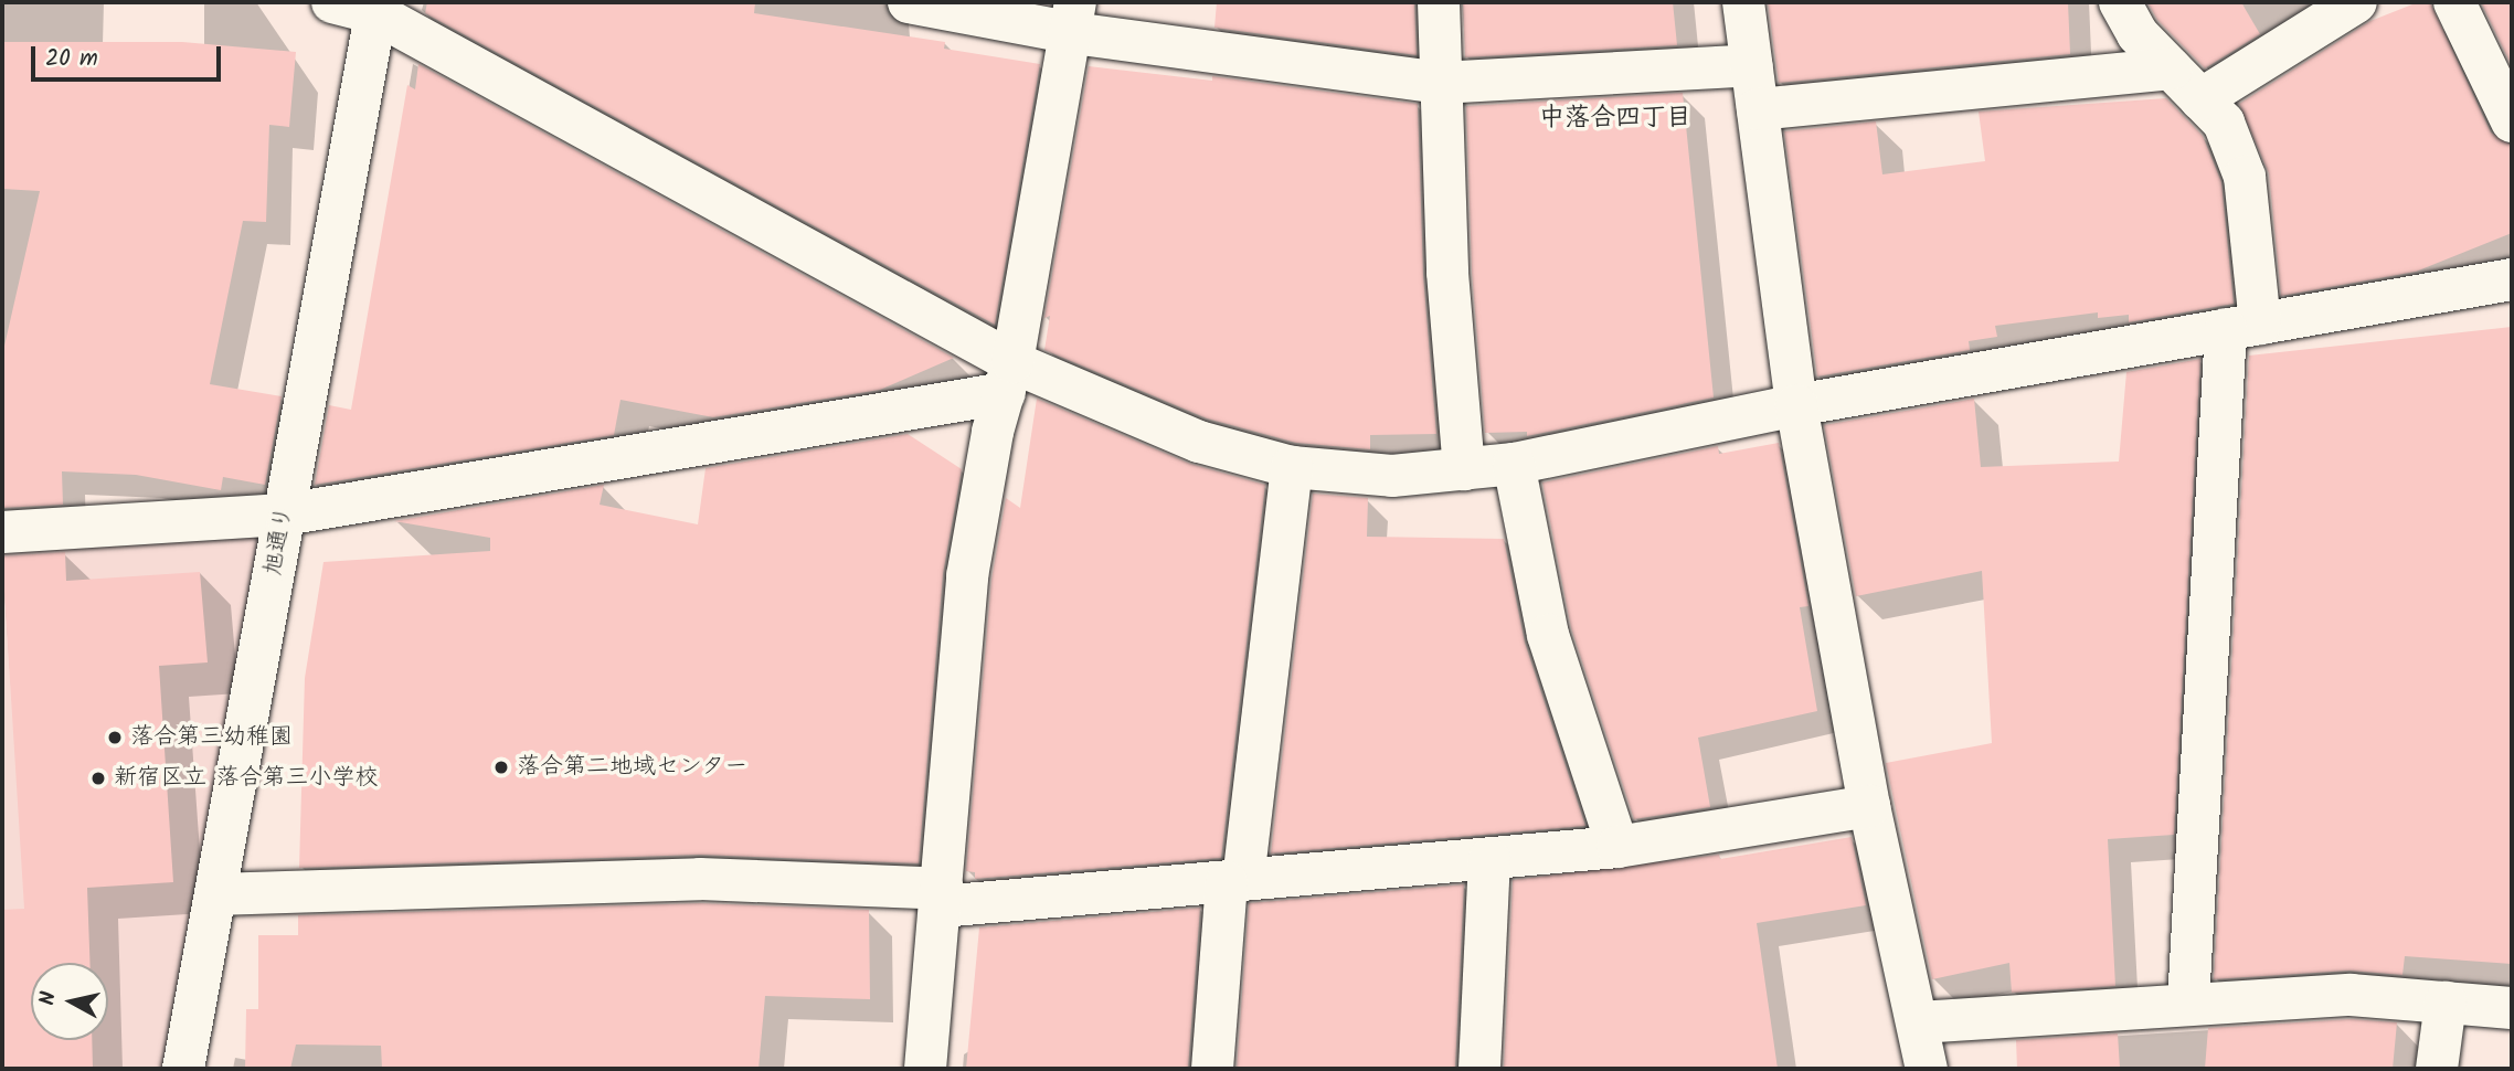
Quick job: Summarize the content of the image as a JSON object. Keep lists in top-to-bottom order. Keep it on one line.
{"streets":{"street":["旭通り"]},"districts":["中落合四丁目"],"places":["落合第三幼稚園","落合第二地域センター","新宿区立 落合第三小学校"],"scale_bar":"20 m","north":"left"}
